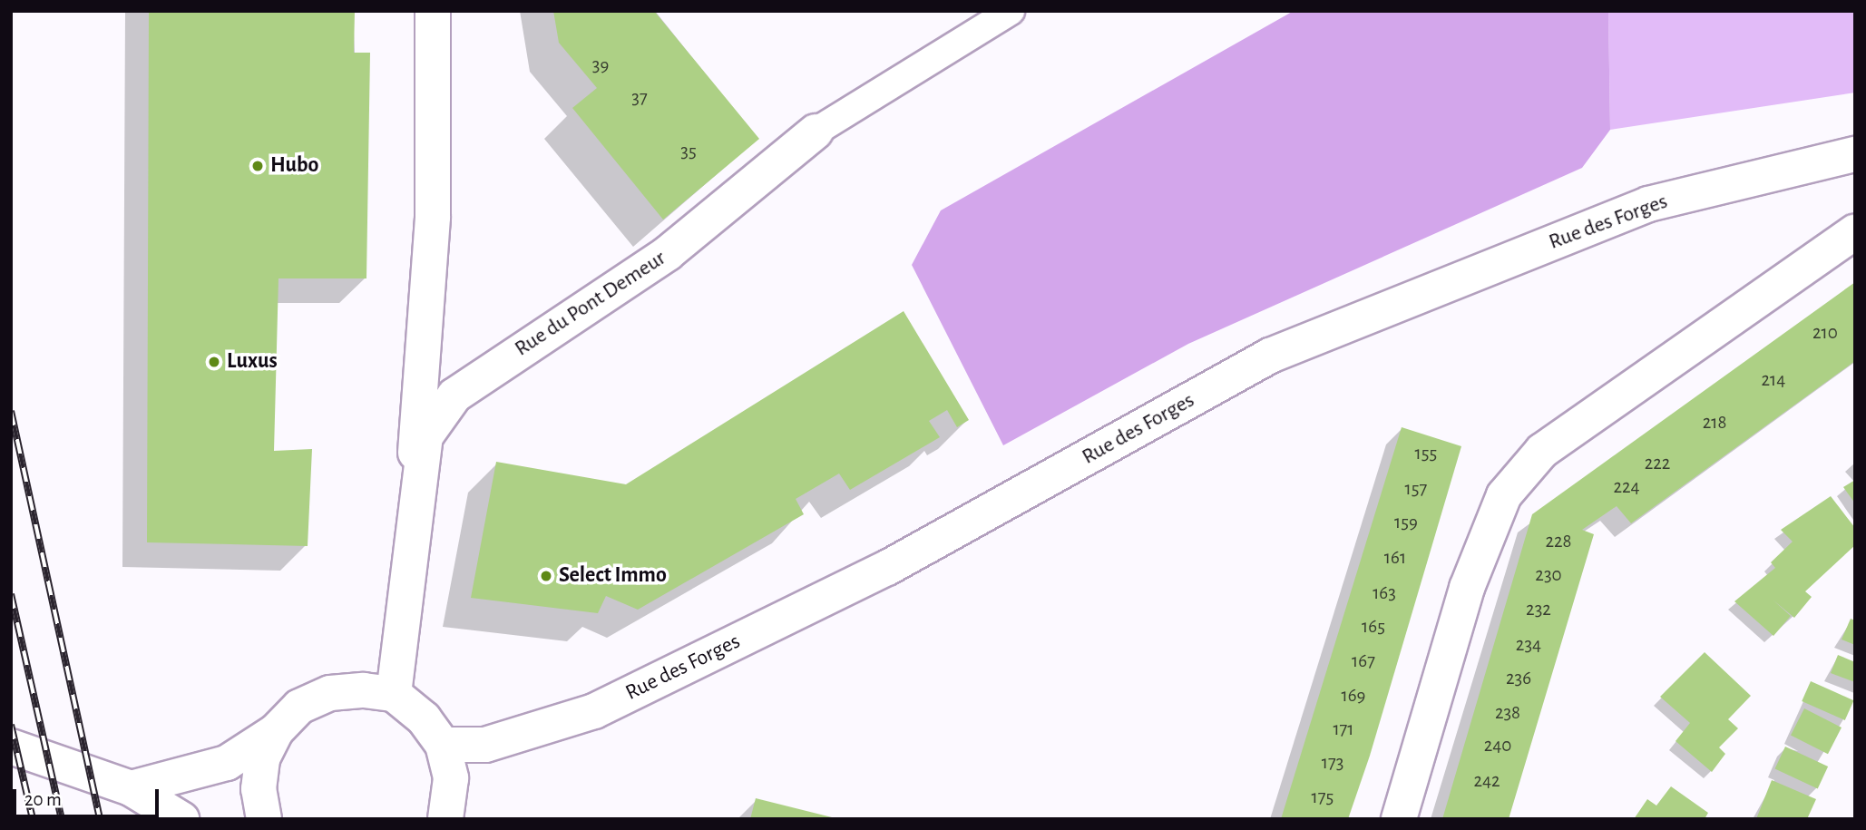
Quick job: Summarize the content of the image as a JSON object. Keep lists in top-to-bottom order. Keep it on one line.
{"streets":{"main road":["Rue des Forges","Rue du Pont Demeur"]},"places":["Hubo","Luxus","Select Immo"],"house_numbers":["39","37","35","210","214","218","155","222","224","157","159","228","161","230","163","232","165","234","167","236","169","238","171","240","173","242","175"],"scale_bar":"20 m"}
